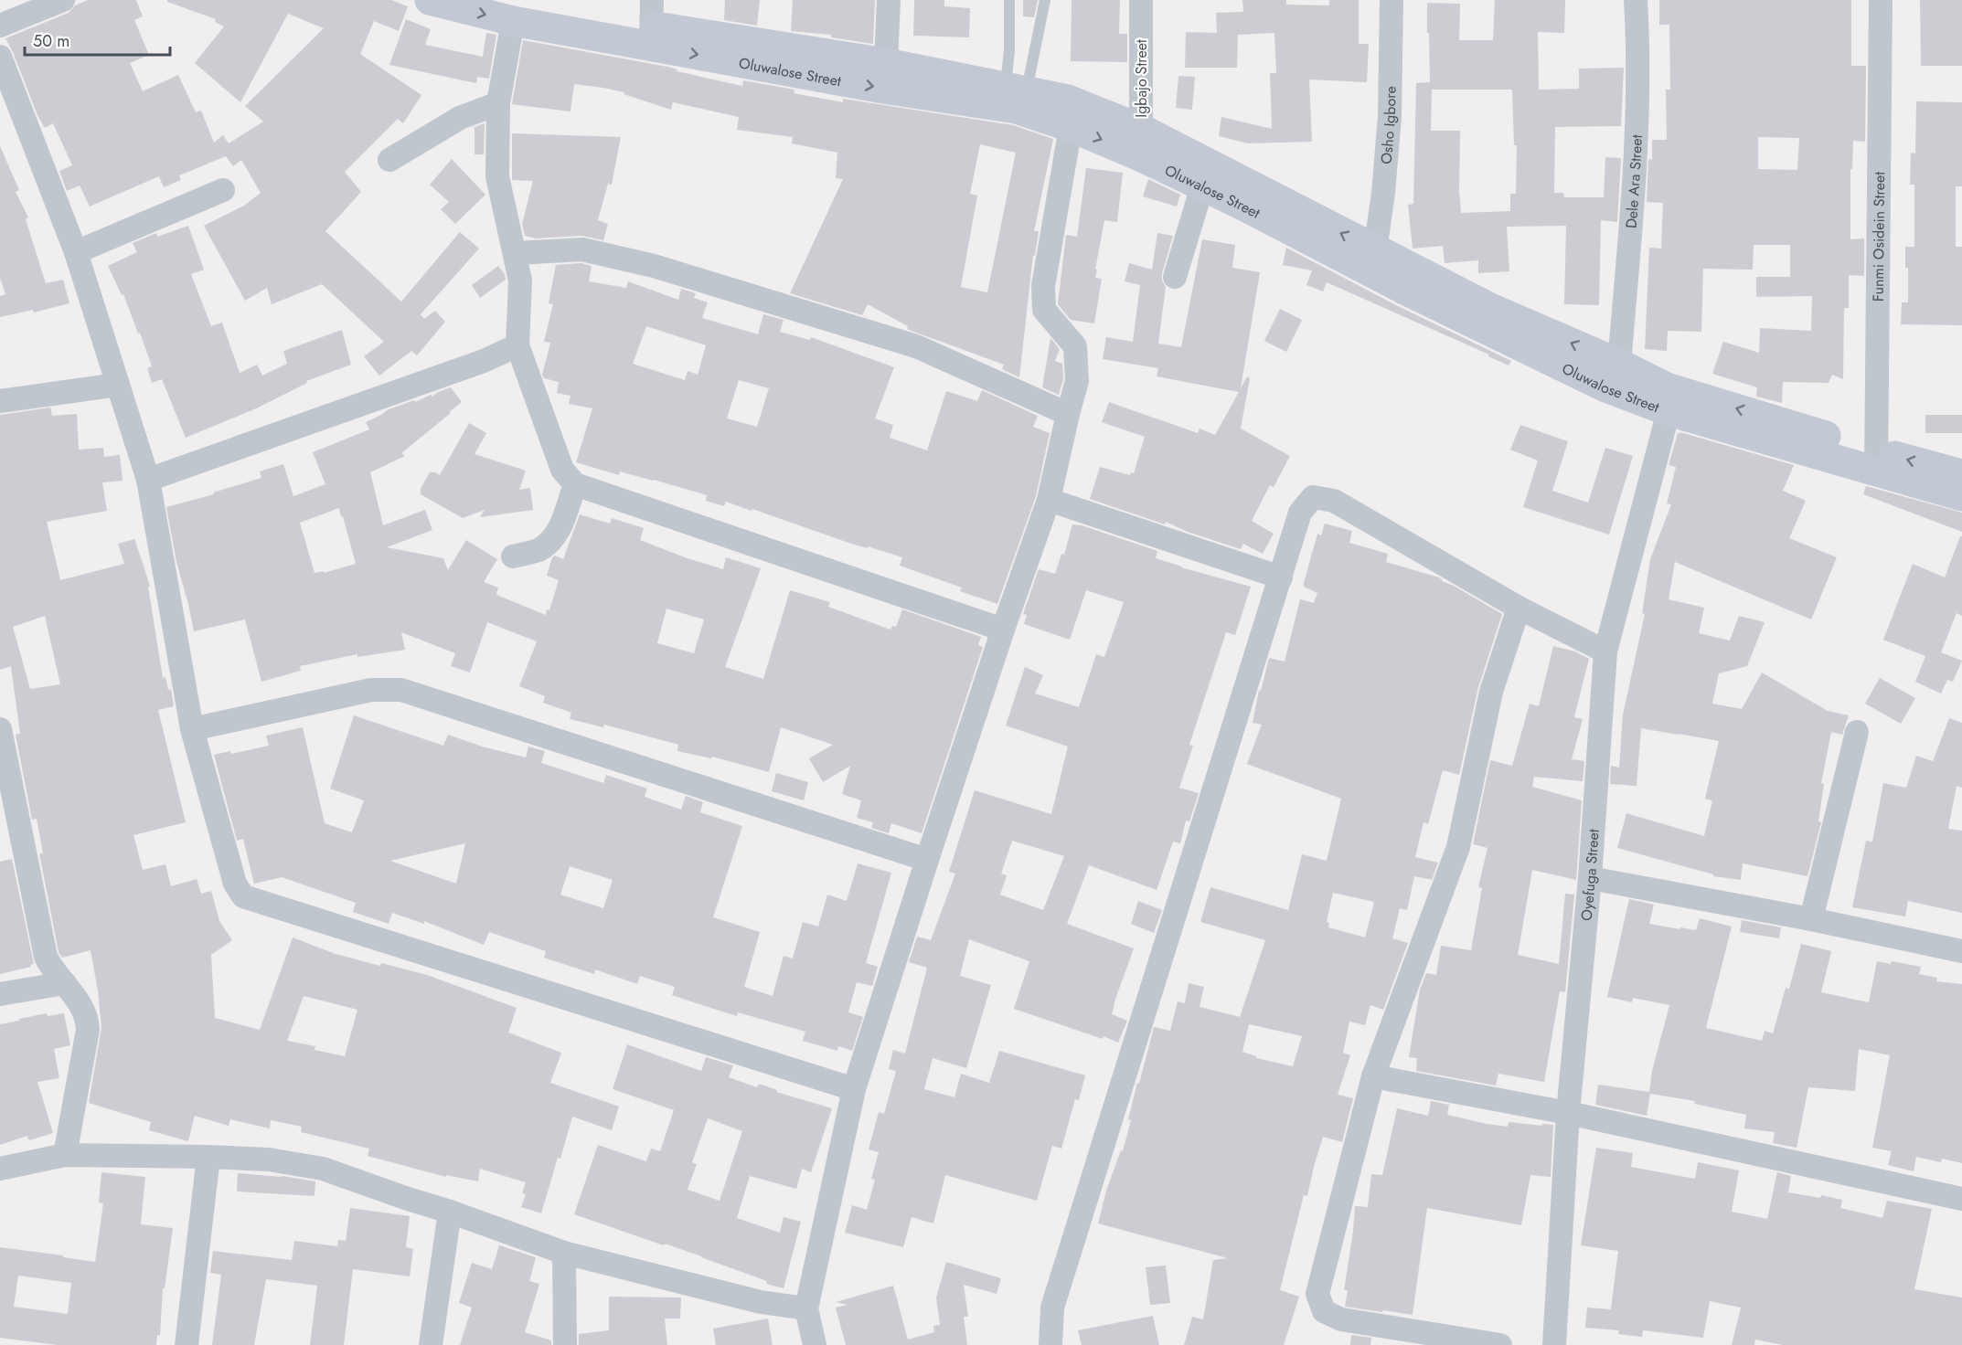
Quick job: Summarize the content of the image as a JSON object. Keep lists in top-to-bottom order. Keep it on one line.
{"streets":{"street":["Oluwalose Street","Igbajo Street","Osho Igbore","Dele Ara Street","Funmi Osidein Street","Oyefuga Street"]},"crossings":[["Oluwalose Street","Igbajo Street"],["Oluwalose Street","Osho Igbore"],["Oluwalose Street","Dele Ara Street"],["Oluwalose Street","Funmi Osidein Street"],["Oluwalose Street","Oyefuga Street"]],"scale_bar":"50 m"}
